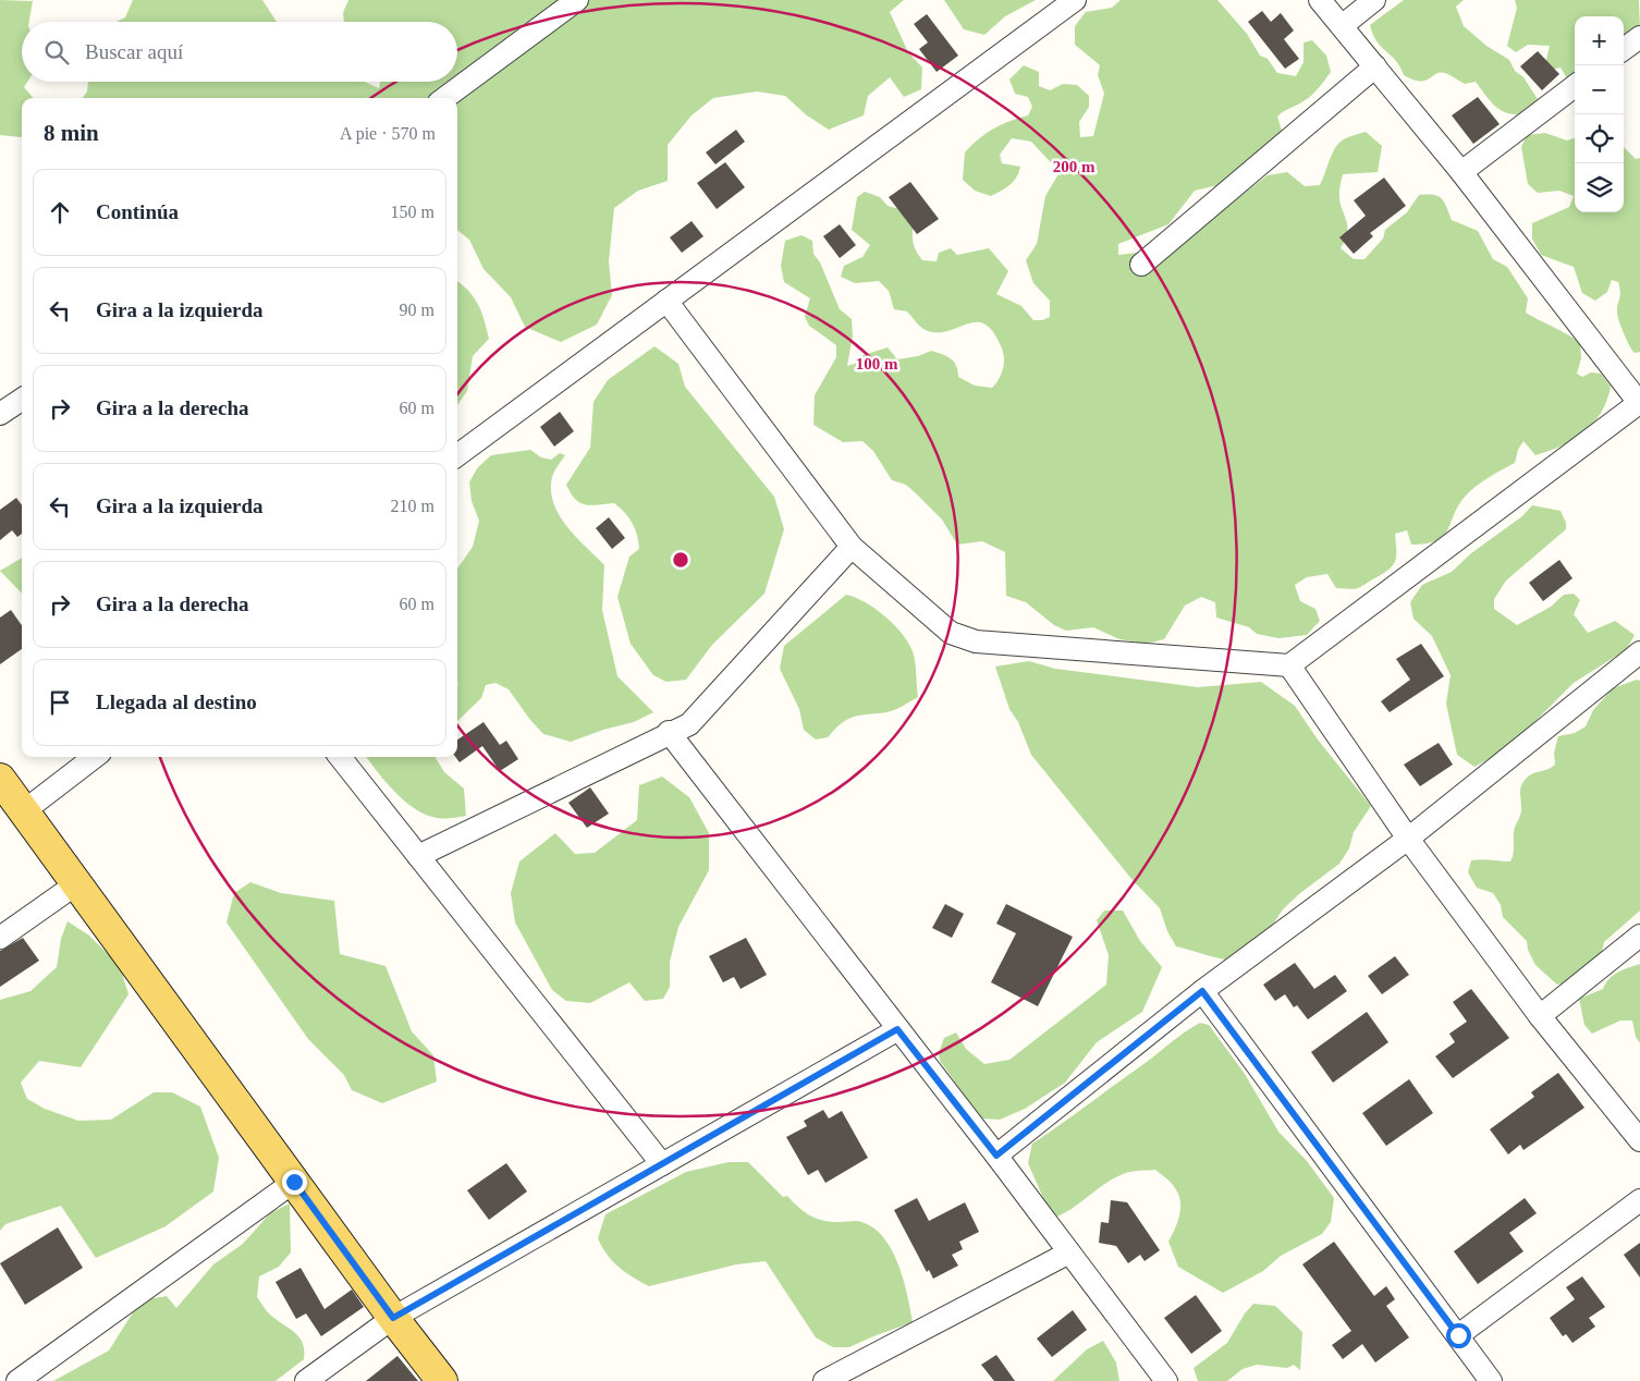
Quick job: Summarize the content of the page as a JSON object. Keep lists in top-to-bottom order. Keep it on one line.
{"page":{"map_buttons":["+","−"],"search":"Buscar aquí","heading":["8 min","A pie · 570 m"],"list":[["Continúa","150 m"],["Gira a la izquierda","90 m"],["Gira a la derecha","60 m"],["Gira a la izquierda","210 m"],["Gira a la derecha","60 m"],"Llegada al destino"]},"rings":["200 m","100 m"]}
